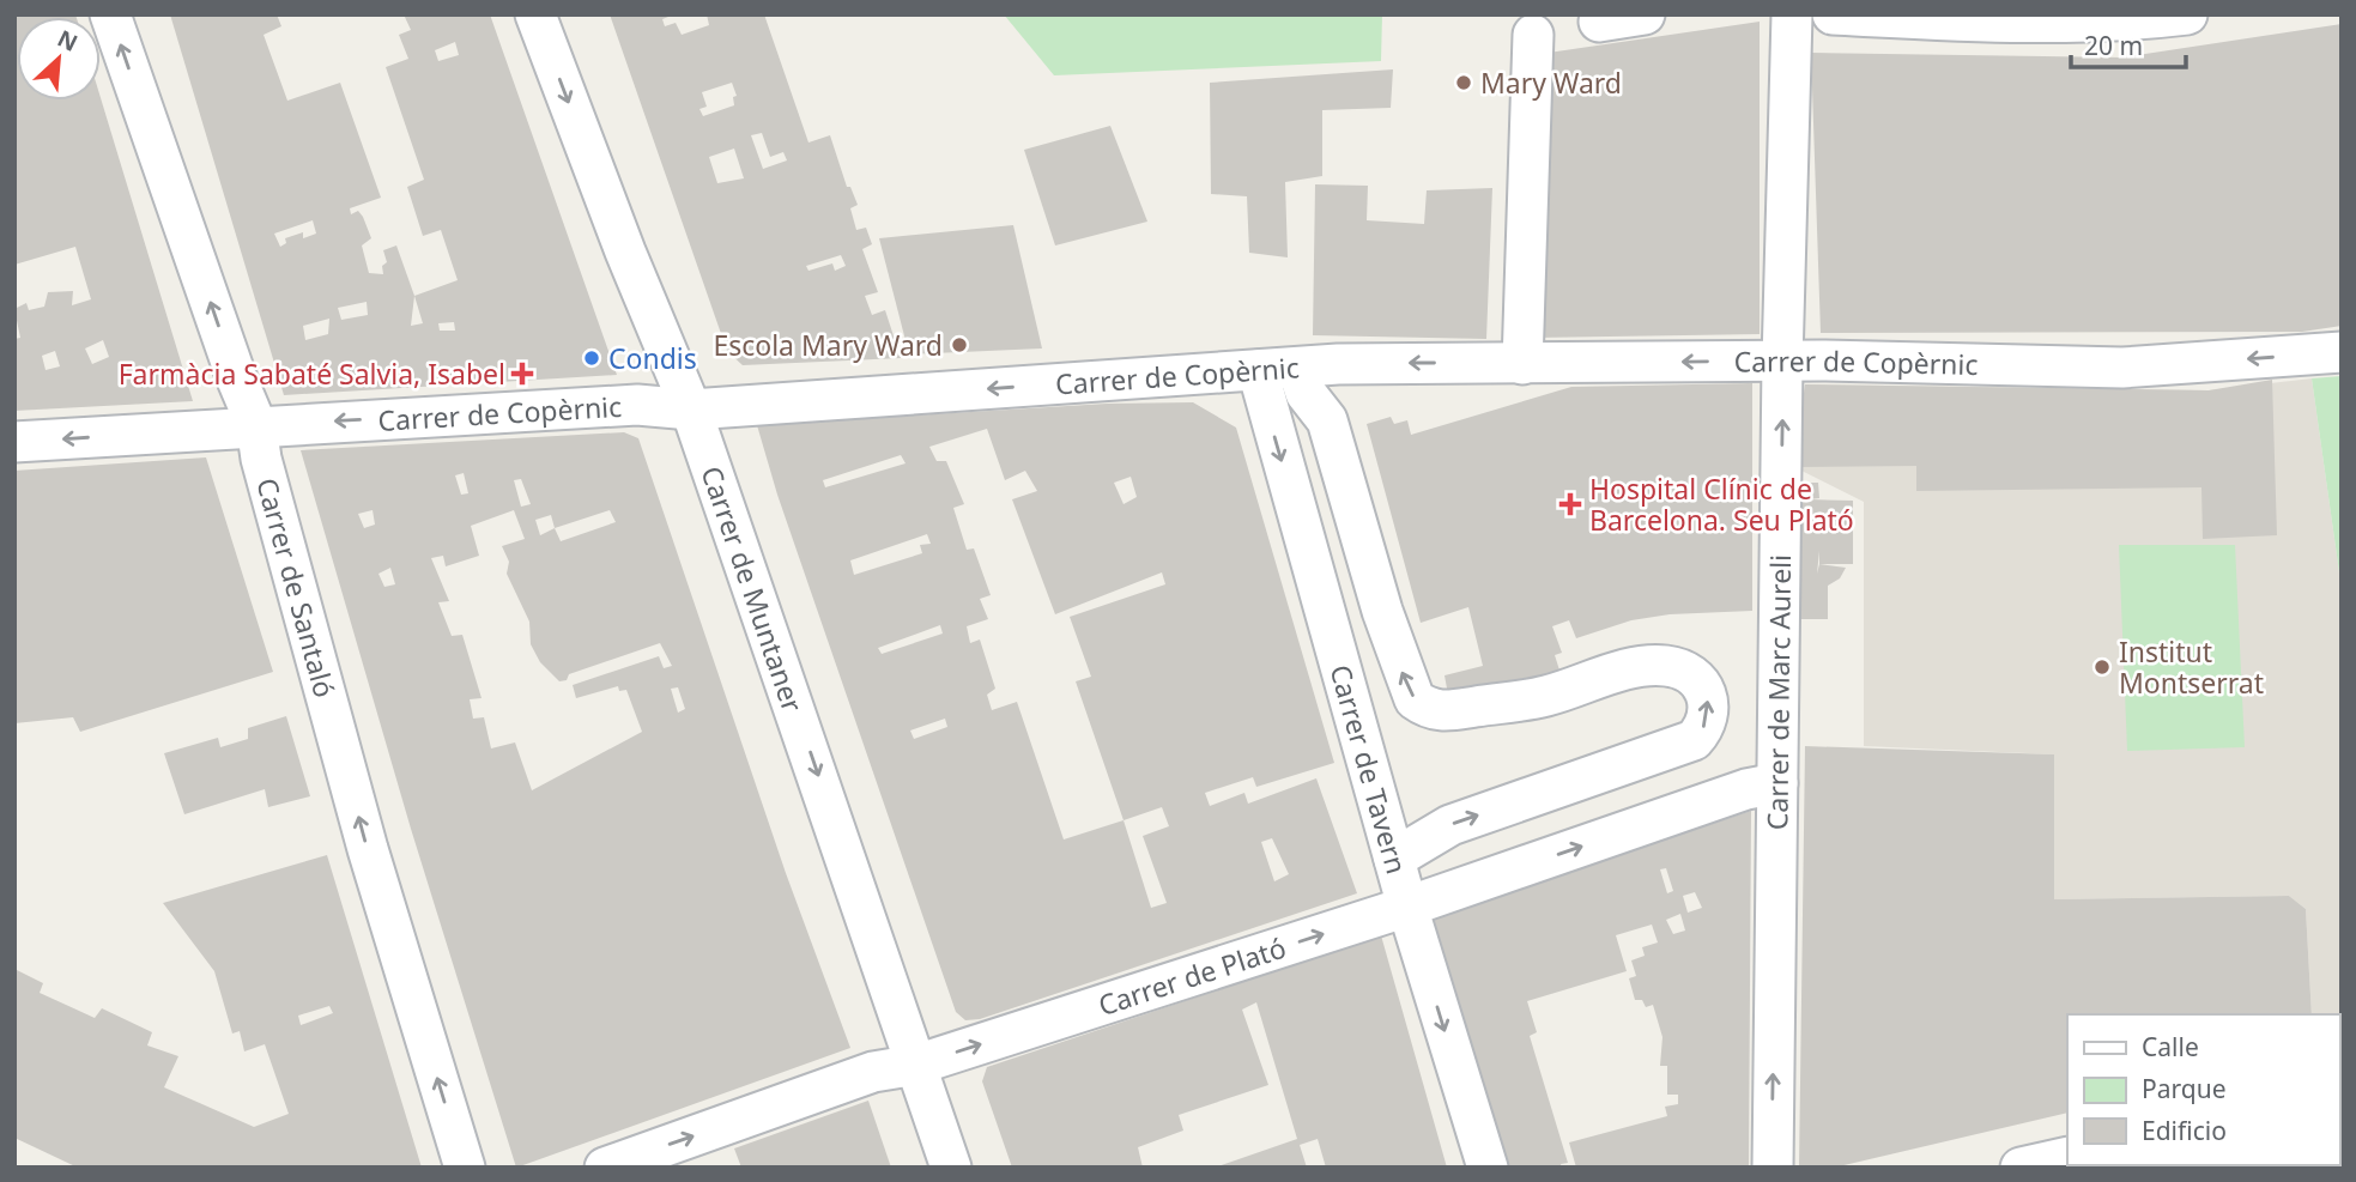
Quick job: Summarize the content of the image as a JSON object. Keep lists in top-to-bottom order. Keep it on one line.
{"streets":{"street":["Carrer de Copèrnic","Carrer de Santaló","Carrer de Muntaner","Carrer de Marc Aureli","Carrer de Tavern","Carrer de Plató"]},"crossings":[["Carrer de Copèrnic","Carrer de Santaló"],["Carrer de Copèrnic","Carrer de Muntaner"],["Carrer de Copèrnic","Carrer de Marc Aureli"],["Carrer de Copèrnic","Carrer de Tavern"],["Carrer de Muntaner","Carrer de Plató"],["Carrer de Marc Aureli","Carrer de Plató"],["Carrer de Tavern","Carrer de Plató"]],"one_way":["Carrer de Copèrnic","Carrer de Santaló","Carrer de Muntaner","Carrer de Marc Aureli","Carrer de Tavern","Carrer de Plató"],"places":{"other":["Mary Ward","Escola Mary Ward","Condis","Institut Montserrat"],"health":["Farmàcia Sabaté Salvia, Isabel","Hospital Clínic de Barcelona. Seu Plató"]},"legend":["Calle","Parque","Edificio"],"scale_bar":"20 m","north":"top right"}
